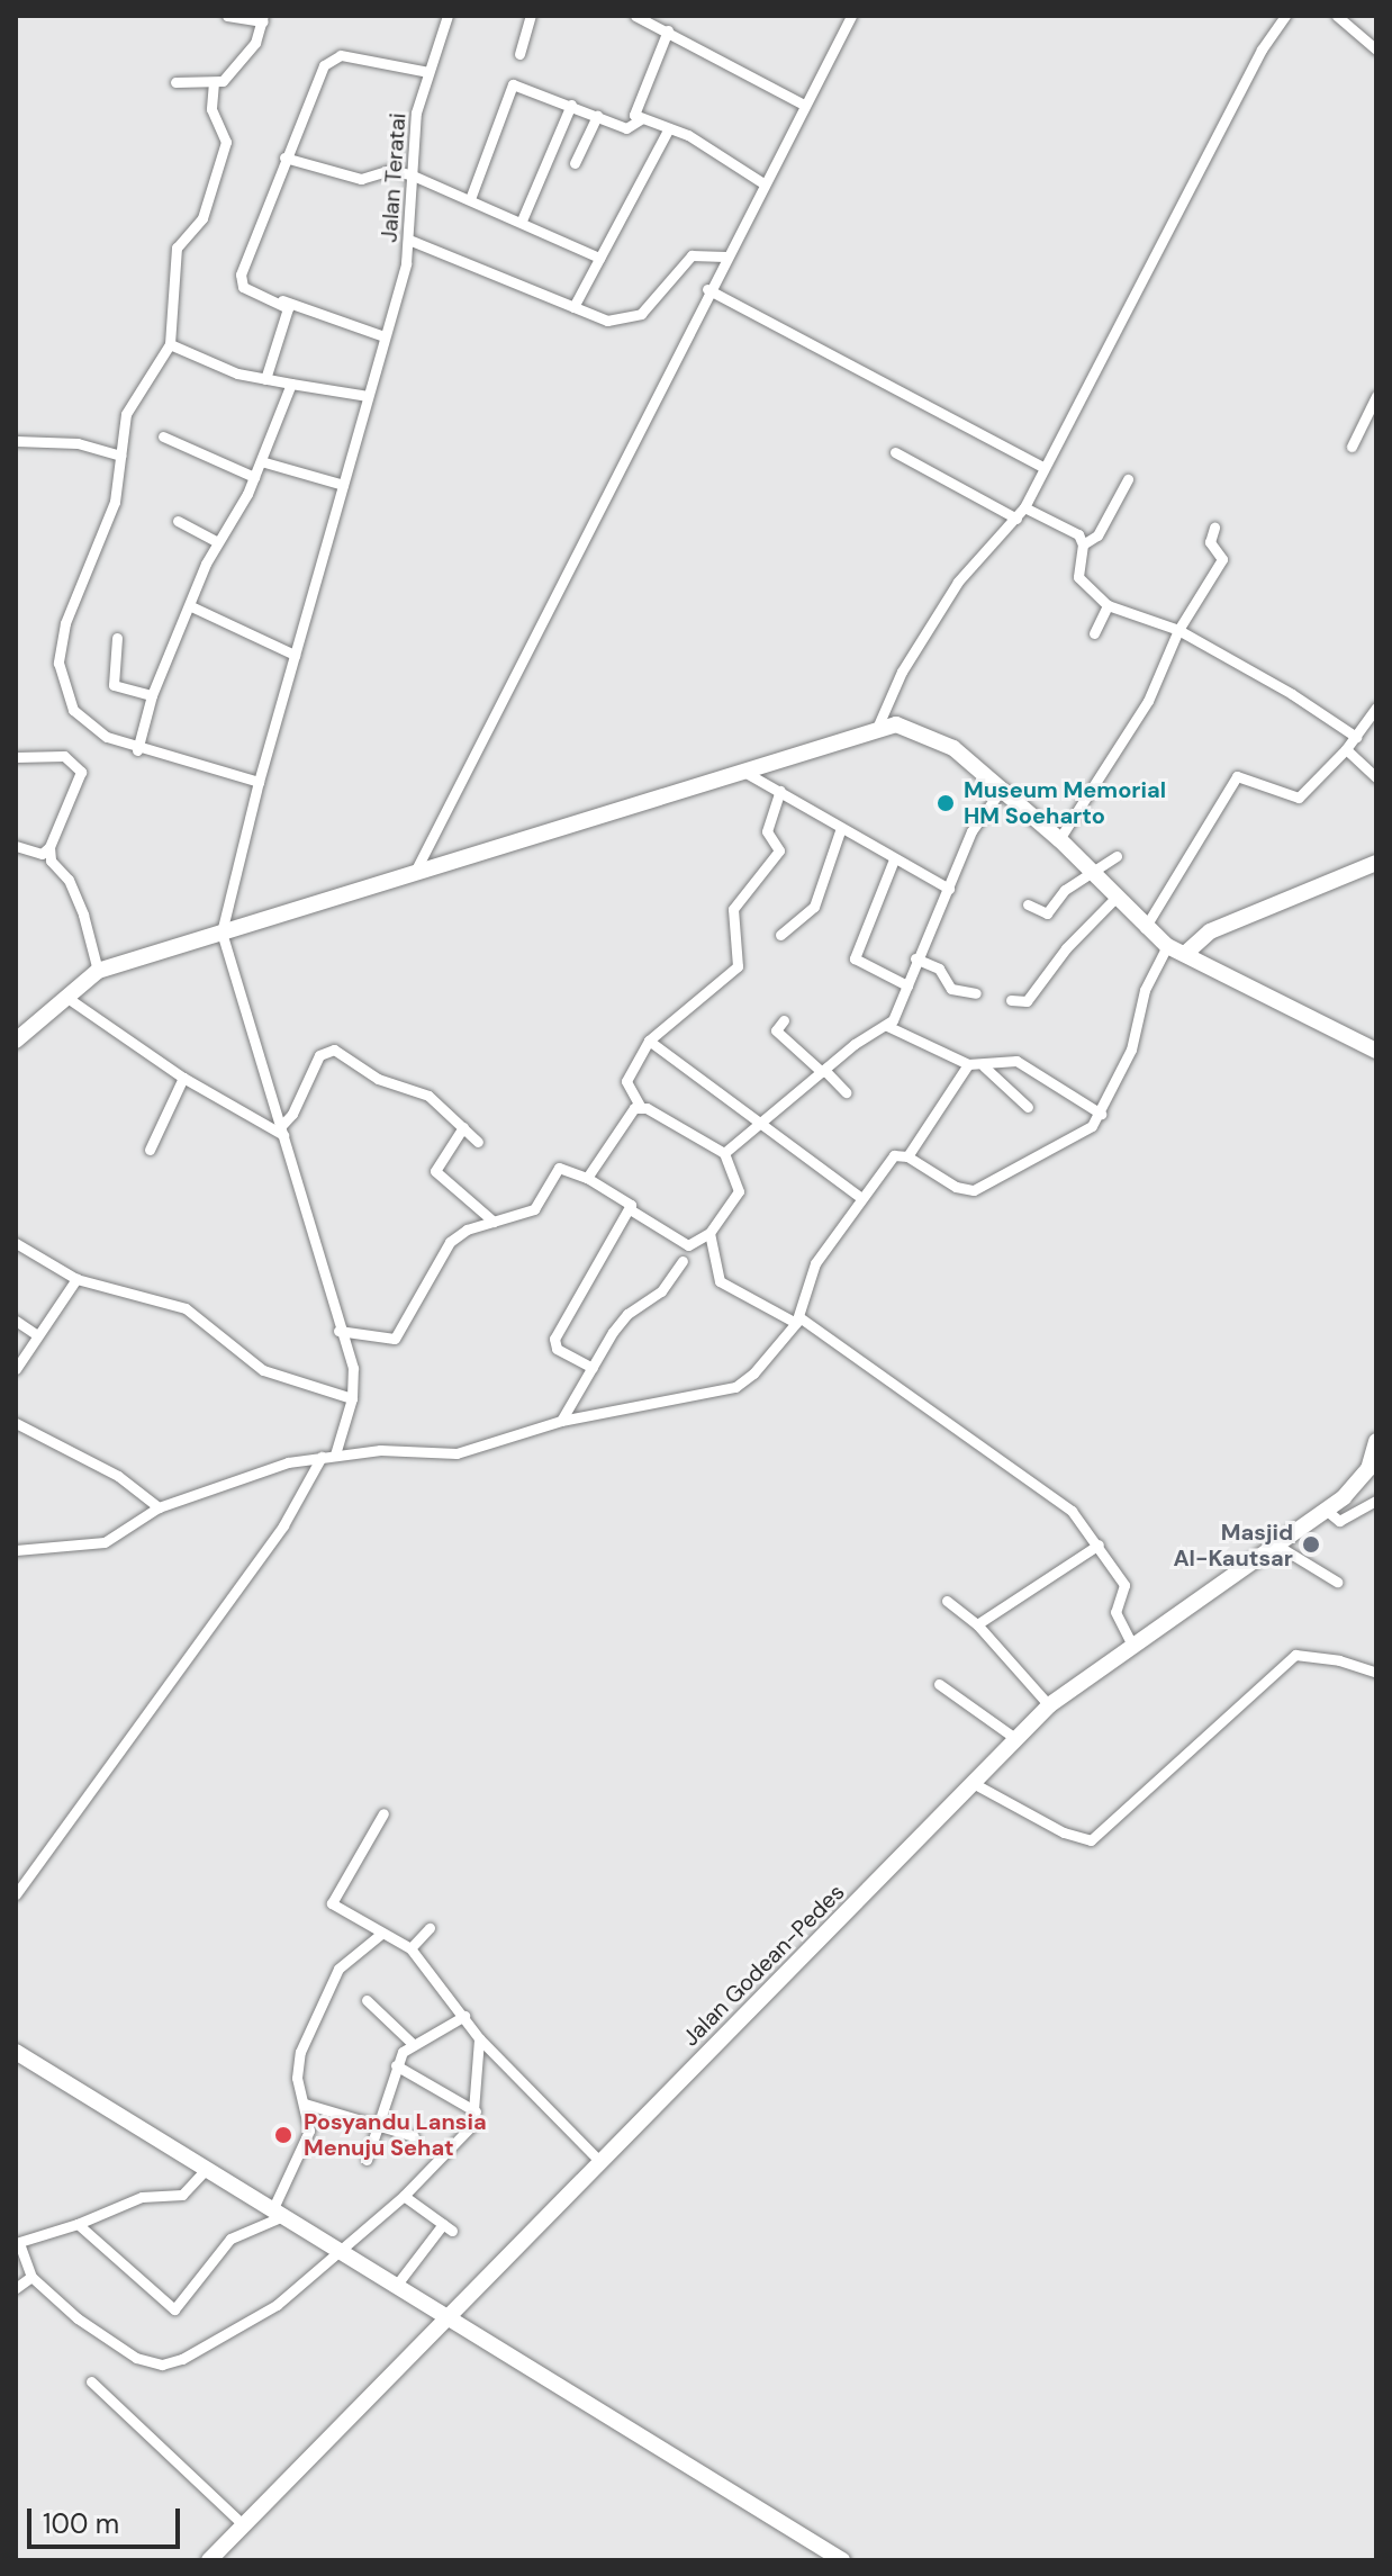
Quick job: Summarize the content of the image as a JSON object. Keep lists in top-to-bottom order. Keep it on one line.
{"streets":{"street":["Jalan Teratai","Jalan Godean-Pedes"]},"places":["Museum Memorial HM Soeharto","Masjid Al-Kautsar","Posyandu Lansia Menuju Sehat"],"scale_bar":"100 m"}
